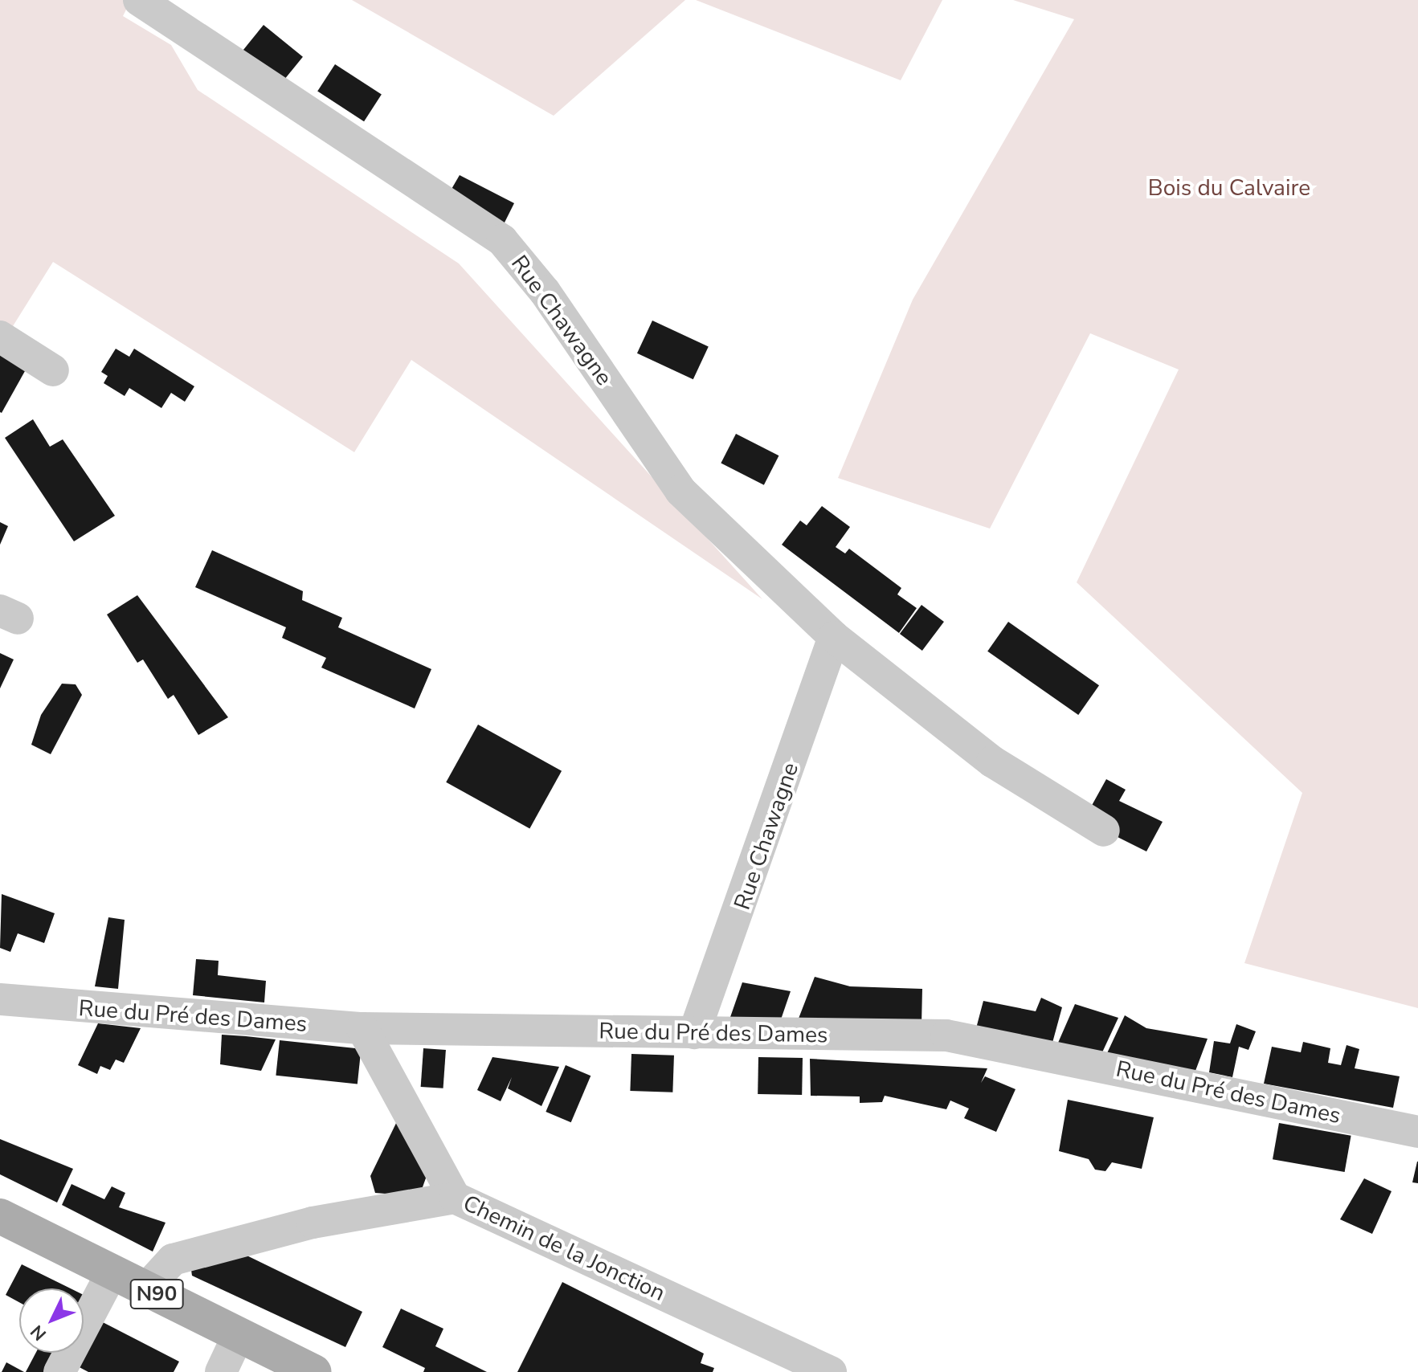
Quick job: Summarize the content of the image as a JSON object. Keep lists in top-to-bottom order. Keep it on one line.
{"streets":{"main road":["N90"],"street":["Rue Chawagne","Rue du Pré des Dames","Chemin de la Jonction"]},"crossings":[["Rue Chawagne","Rue du Pré des Dames"],["Chemin de la Jonction","N90"]],"parks":["Bois du Calvaire"],"north":"bottom left"}
